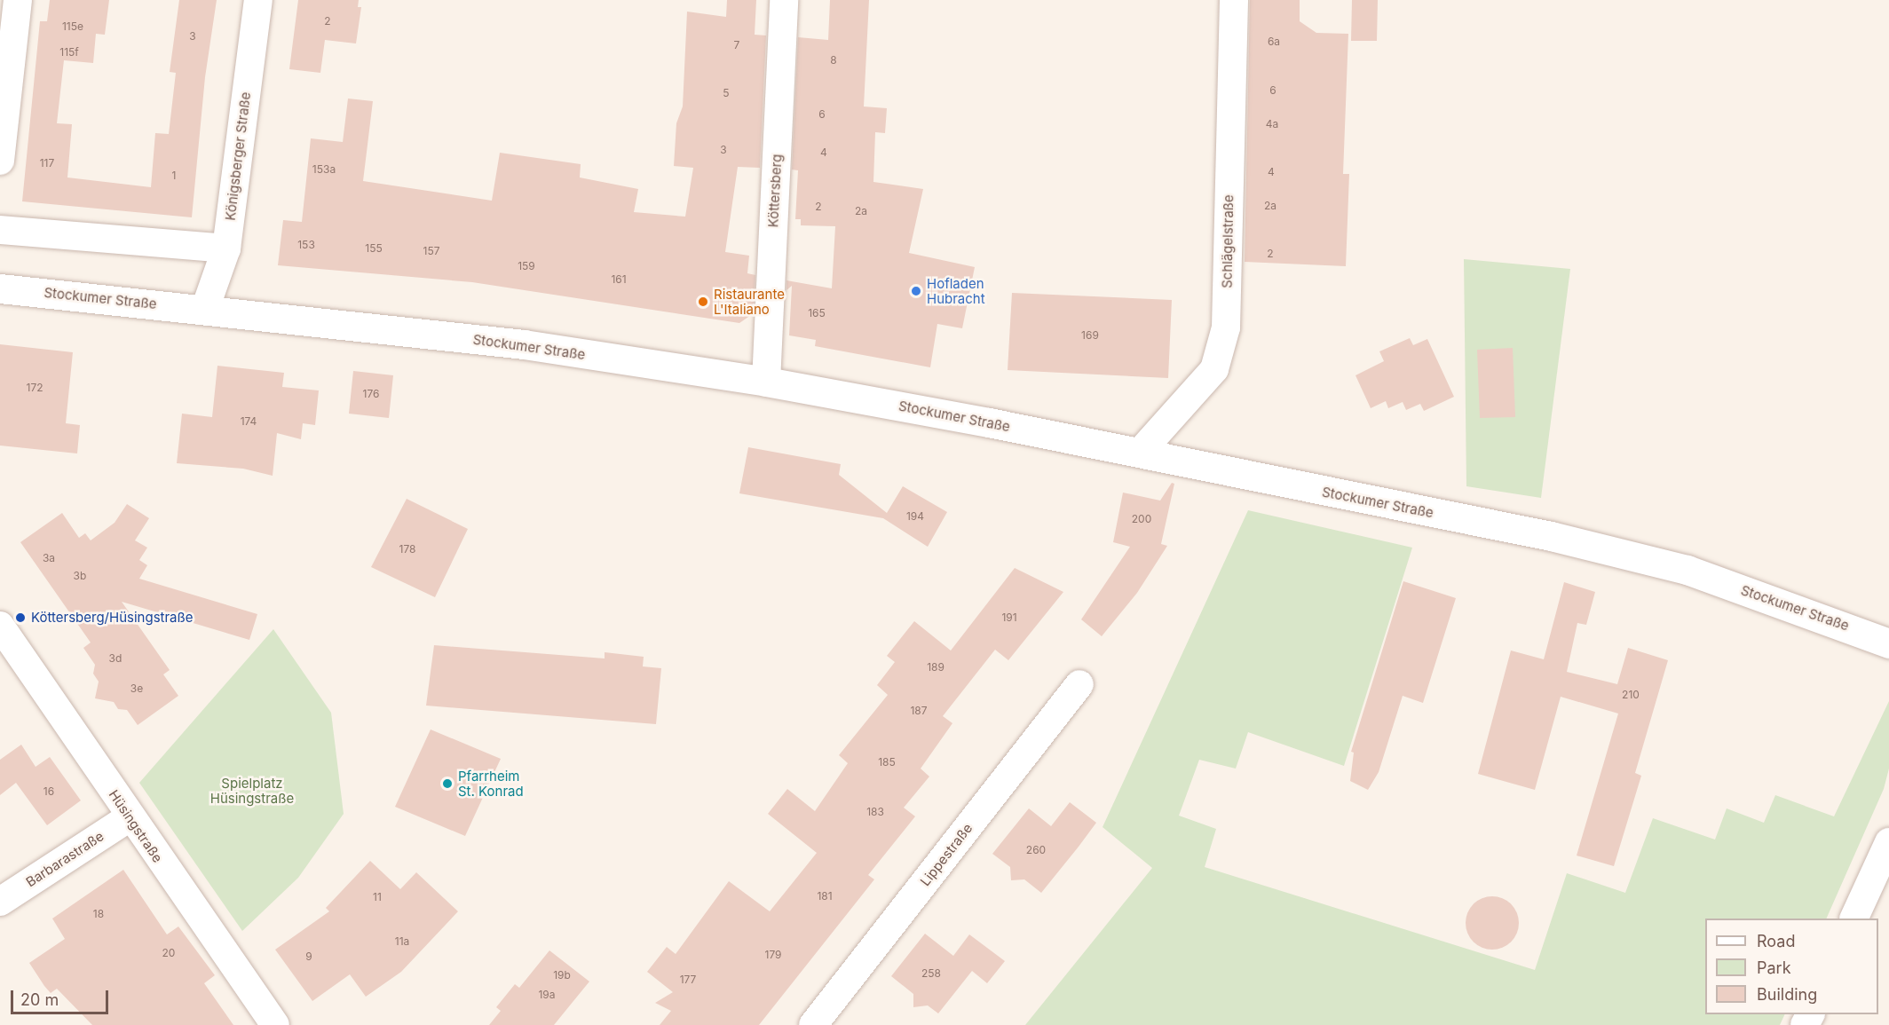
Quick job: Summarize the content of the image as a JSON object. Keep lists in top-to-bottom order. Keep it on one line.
{"streets":{"main road":["Stockumer Straße"],"street":["Königsberger Straße","Köttersberg","Schlägelstraße","Hüsingstraße","Lippestraße","Barbarastraße"]},"crossings":[["Königsberger Straße","Stockumer Straße"],["Köttersberg","Stockumer Straße"],["Schlägelstraße","Stockumer Straße"],["Hüsingstraße","Barbarastraße"]],"parks":["Spielplatz Hüsingstraße"],"places":["Hofladen Hubracht","Ristaurante L'Italiano","Köttersberg/Hüsingstraße","Pfarrheim St. Konrad"],"house_numbers":["2","115e","3","6a","7","115f","8","6","5","6","4a","3","4","117","153a","4","1","2a","2","2a","153","155","157","2","159","161","165","169","172","176","174","194","200","178","3a","3b","191","3d","189","3e","210","187","185","16","183","260","181","11","18","11a","20","179","9","258","19b","177","19a"],"legend":["Road","Park","Building"],"scale_bar":"20 m"}
